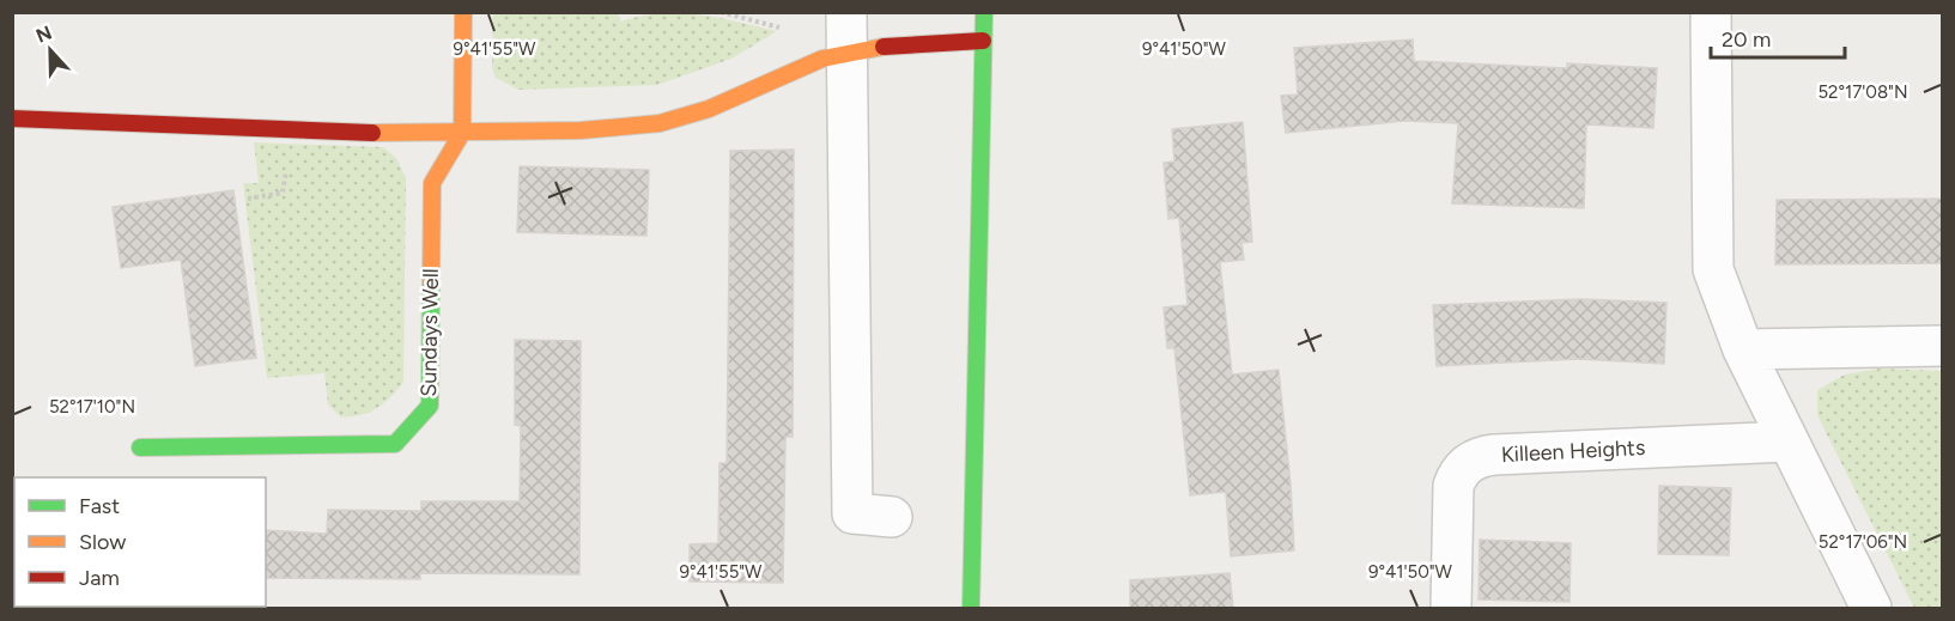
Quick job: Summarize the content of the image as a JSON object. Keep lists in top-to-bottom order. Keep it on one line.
{"streets":{"street":["Sundays Well","Killeen Heights"]},"legend":["Fast","Slow","Jam"],"scale_bar":"20 m","north":"top","coordinates":["9°41'55\"W","9°41'50\"W","52°17'08\"N","52°17'10\"N","52°17'06\"N"]}
